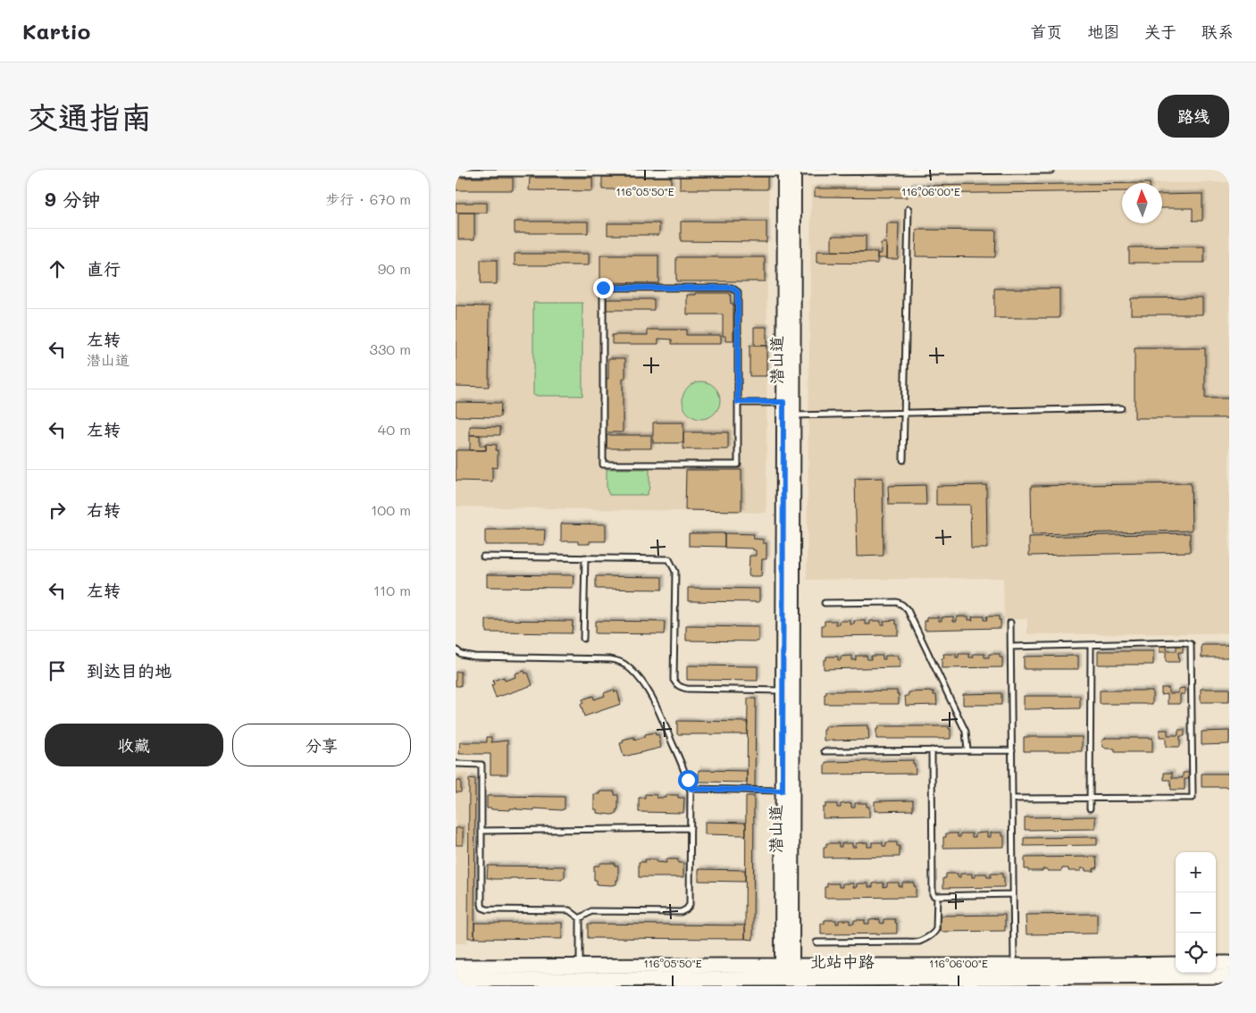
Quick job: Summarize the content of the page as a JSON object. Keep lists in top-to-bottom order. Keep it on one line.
{"streets":{"main road":["潜山道","北站中路"]},"crossings":[["潜山道","北站中路"]],"north":"top","page":{"header":"Kartio","nav":["首页","地图","关于","联系"],"buttons":["路线",["收藏","分享"]],"title":"交通指南","heading":["9 分钟","步行 · 670 m"],"list":[["直行","90 m"],["左转","潜山道","330 m"],["左转","40 m"],["右转","100 m"],["左转","110 m"],"到达目的地"],"map_buttons":["+","−"]},"coordinates":["116°05'50\"E","116°06'00\"E"]}
